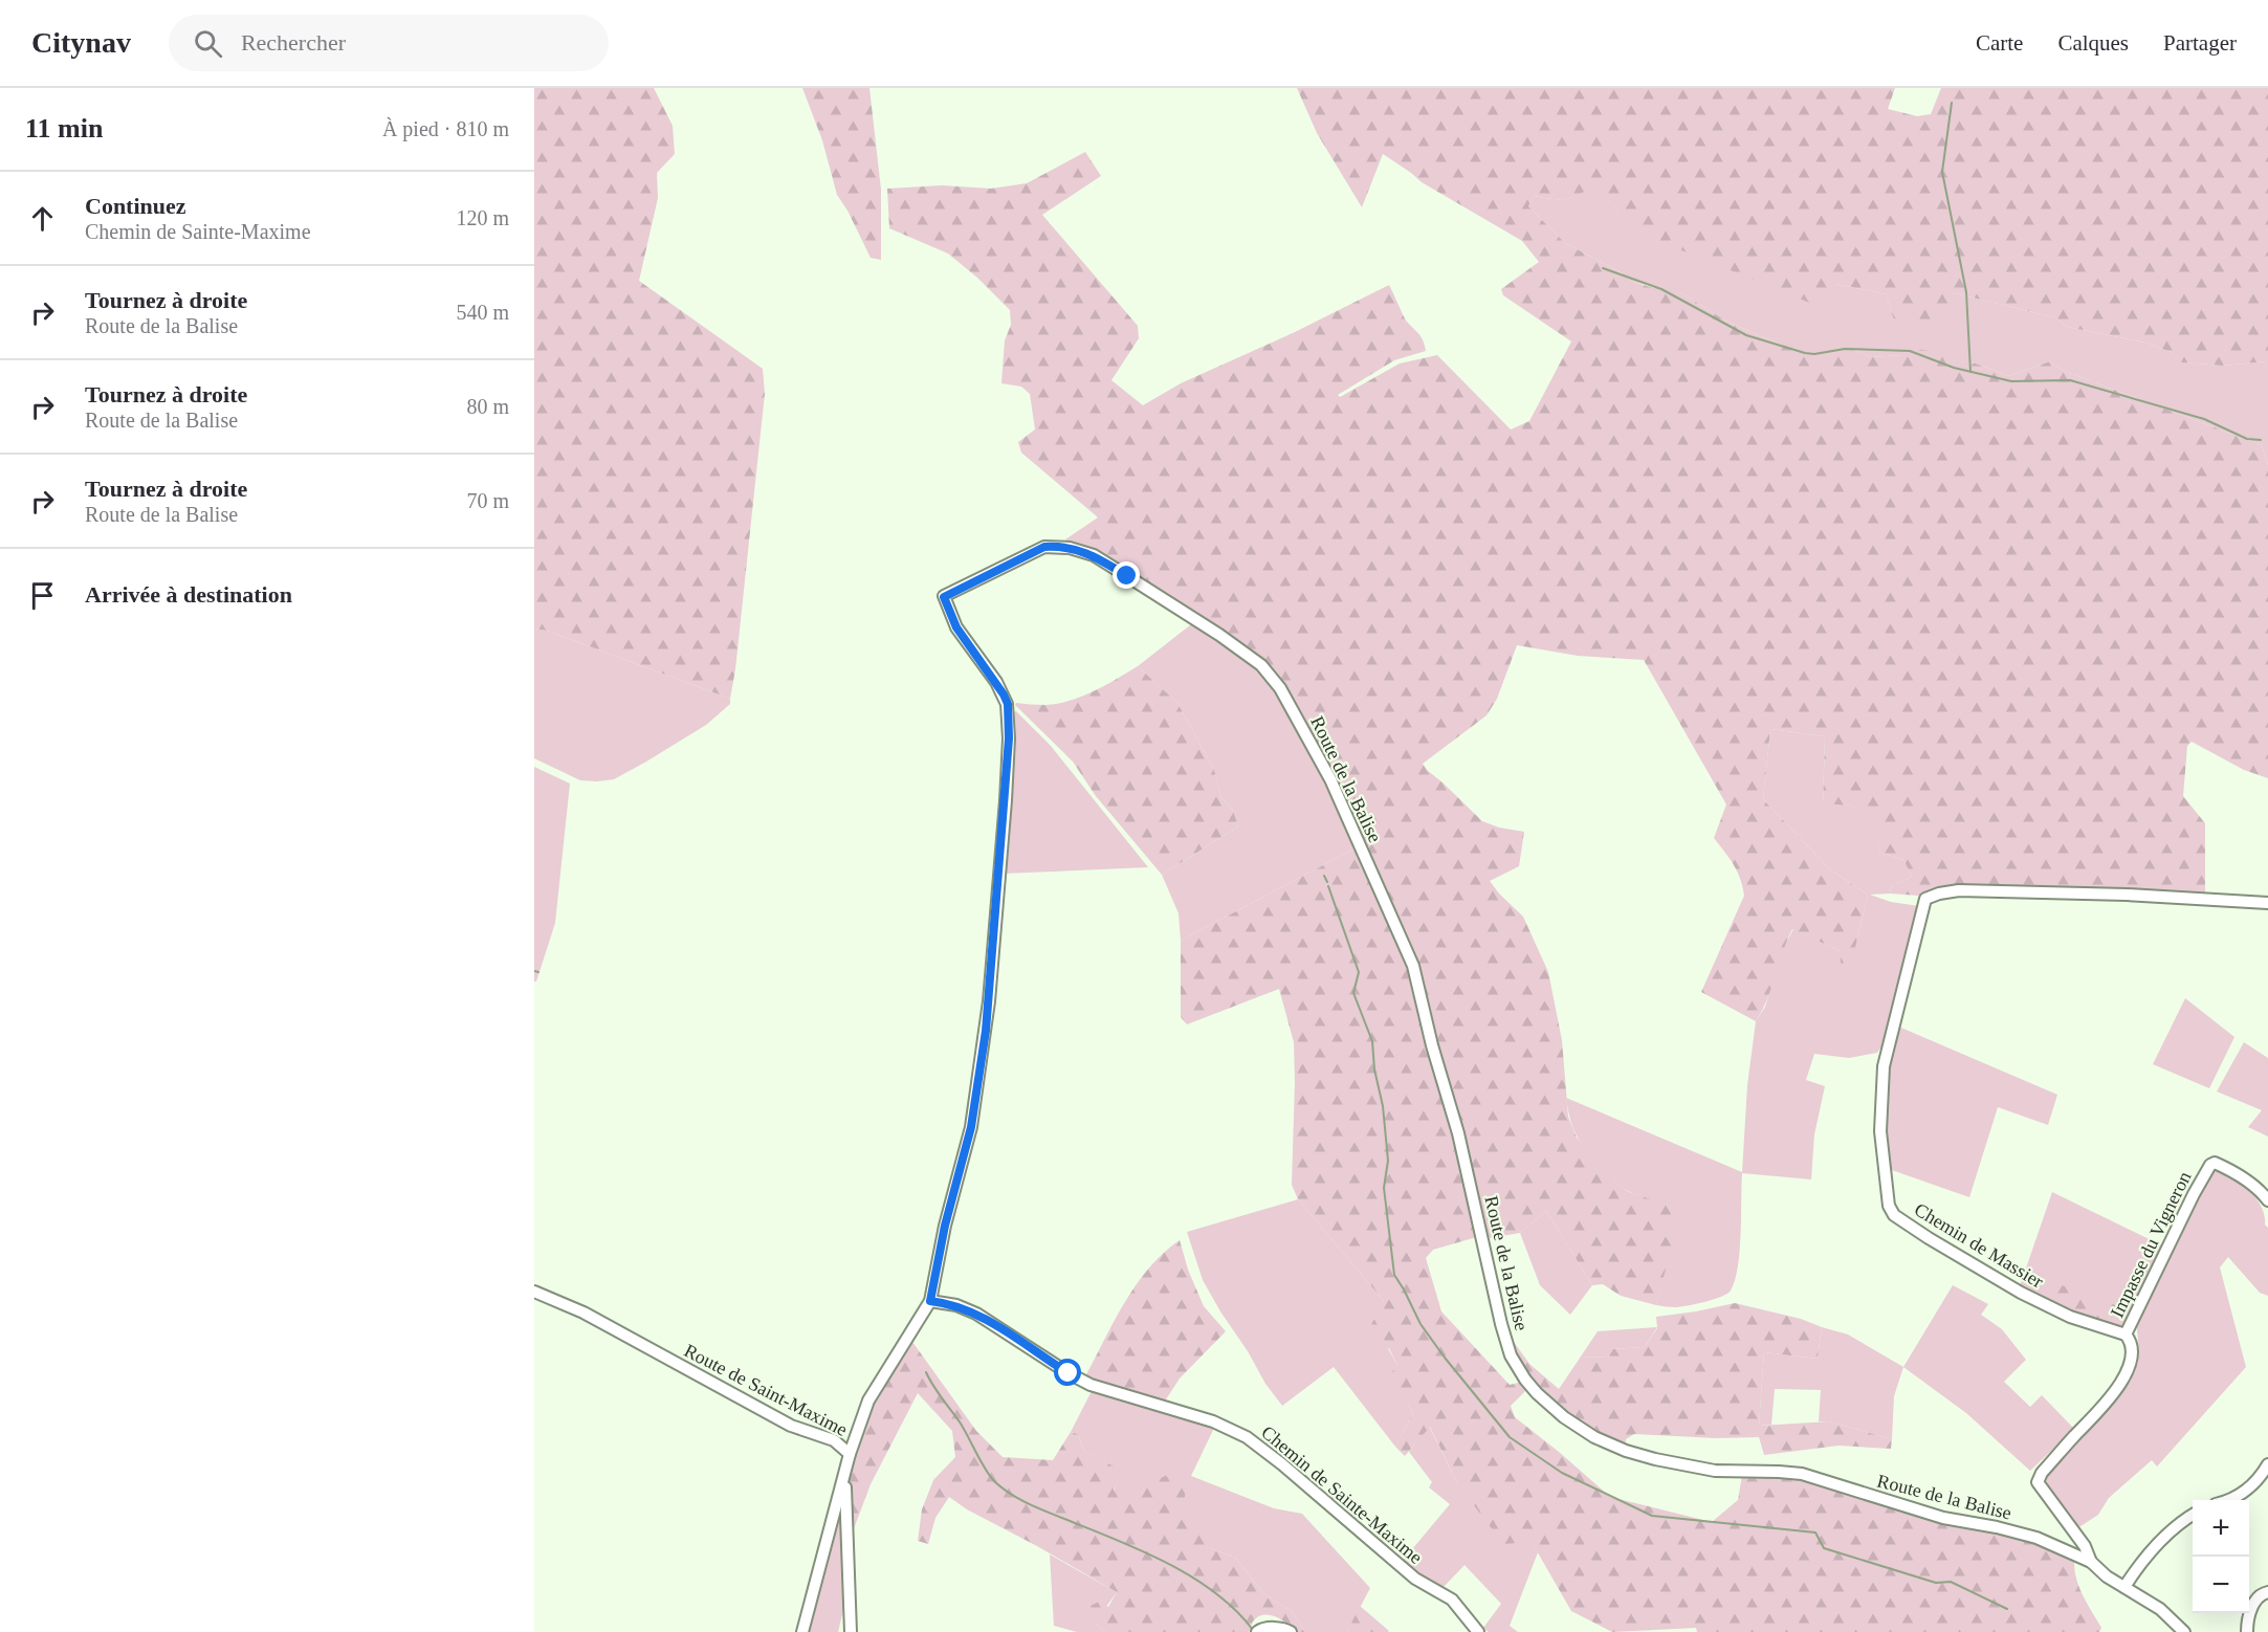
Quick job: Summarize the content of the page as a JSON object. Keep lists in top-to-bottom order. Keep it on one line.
{"streets":{"street":["Route de la Balise","Impasse du Vigneron","Chemin de Massier","Route de Saint-Maxime","Chemin de Sainte-Maxime"]},"crossings":[["Route de la Balise","Chemin de Sainte-Maxime"],["Impasse du Vigneron","Chemin de Massier"]],"page":{"header":"Citynav","search":"Rechercher","nav":["Carte","Calques","Partager"],"heading":["11 min","À pied · 810 m"],"list":[["Continuez","Chemin de Sainte-Maxime","120 m"],["Tournez à droite","Route de la Balise","540 m"],["Tournez à droite","Route de la Balise","80 m"],["Tournez à droite","Route de la Balise","70 m"],"Arrivée à destination"],"map_buttons":["+","−"]}}
